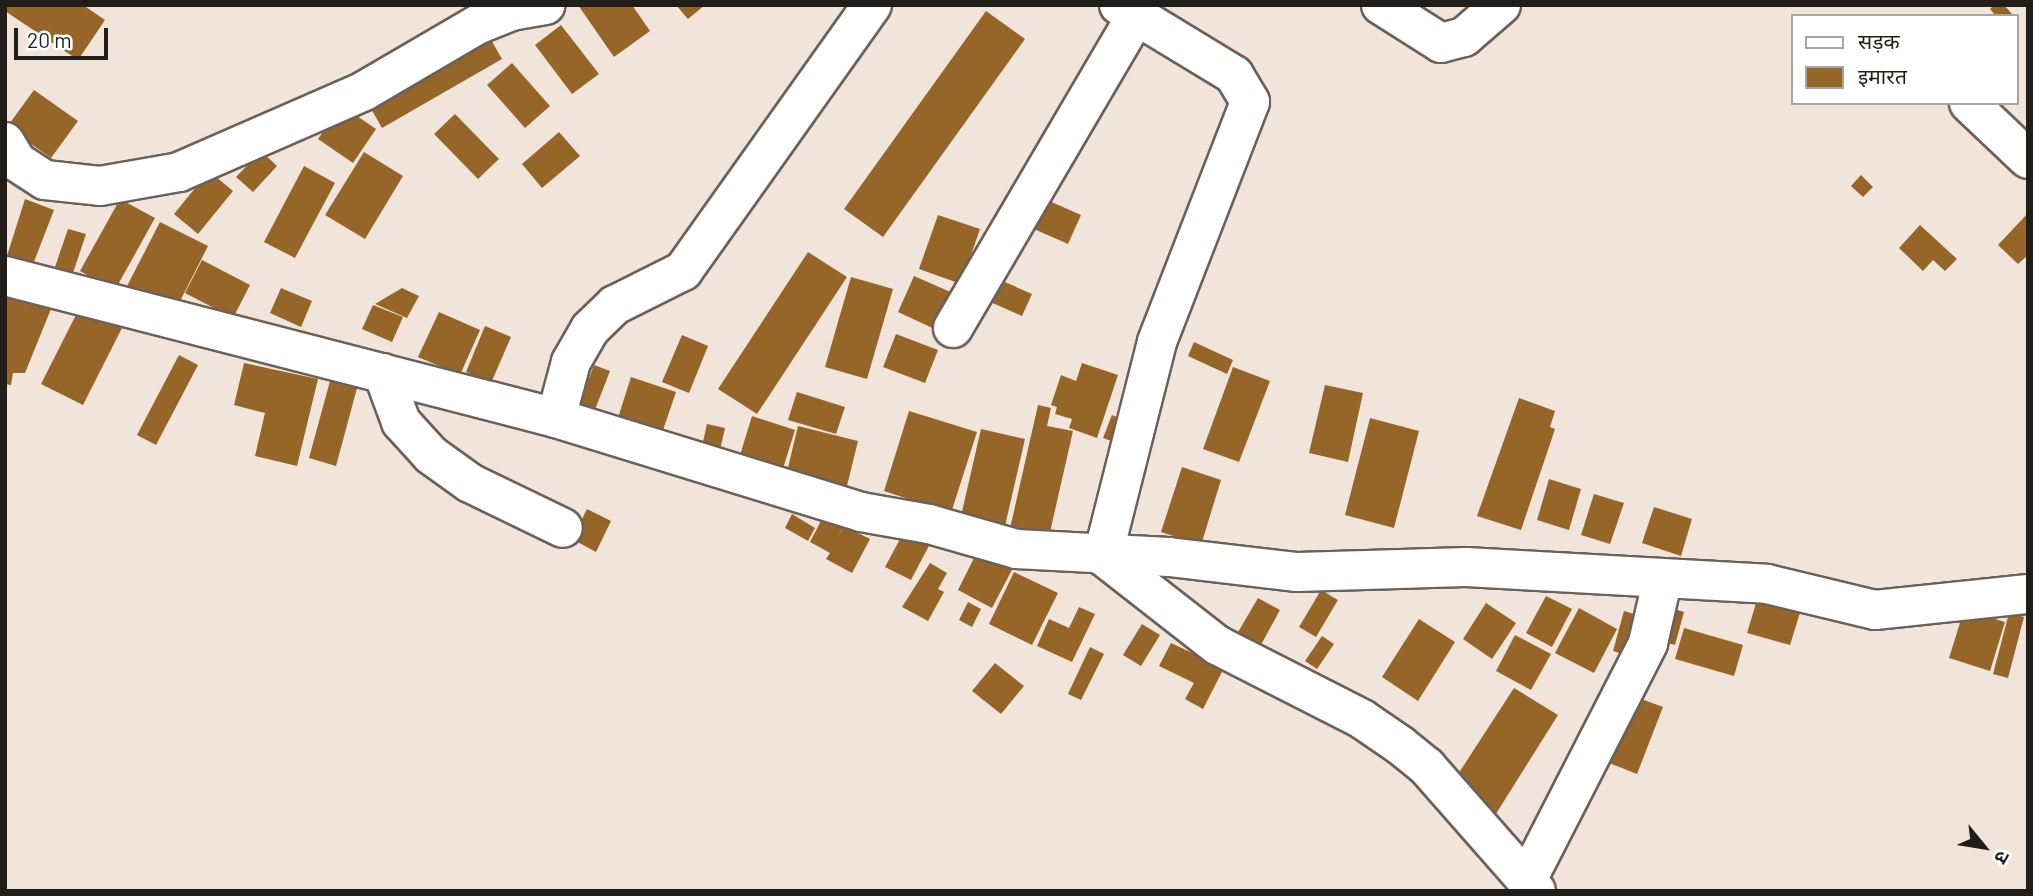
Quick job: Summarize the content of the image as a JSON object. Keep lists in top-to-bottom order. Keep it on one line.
{"legend":["सड़क","इमारत"],"scale_bar":"20 m","north":"bottom right"}
